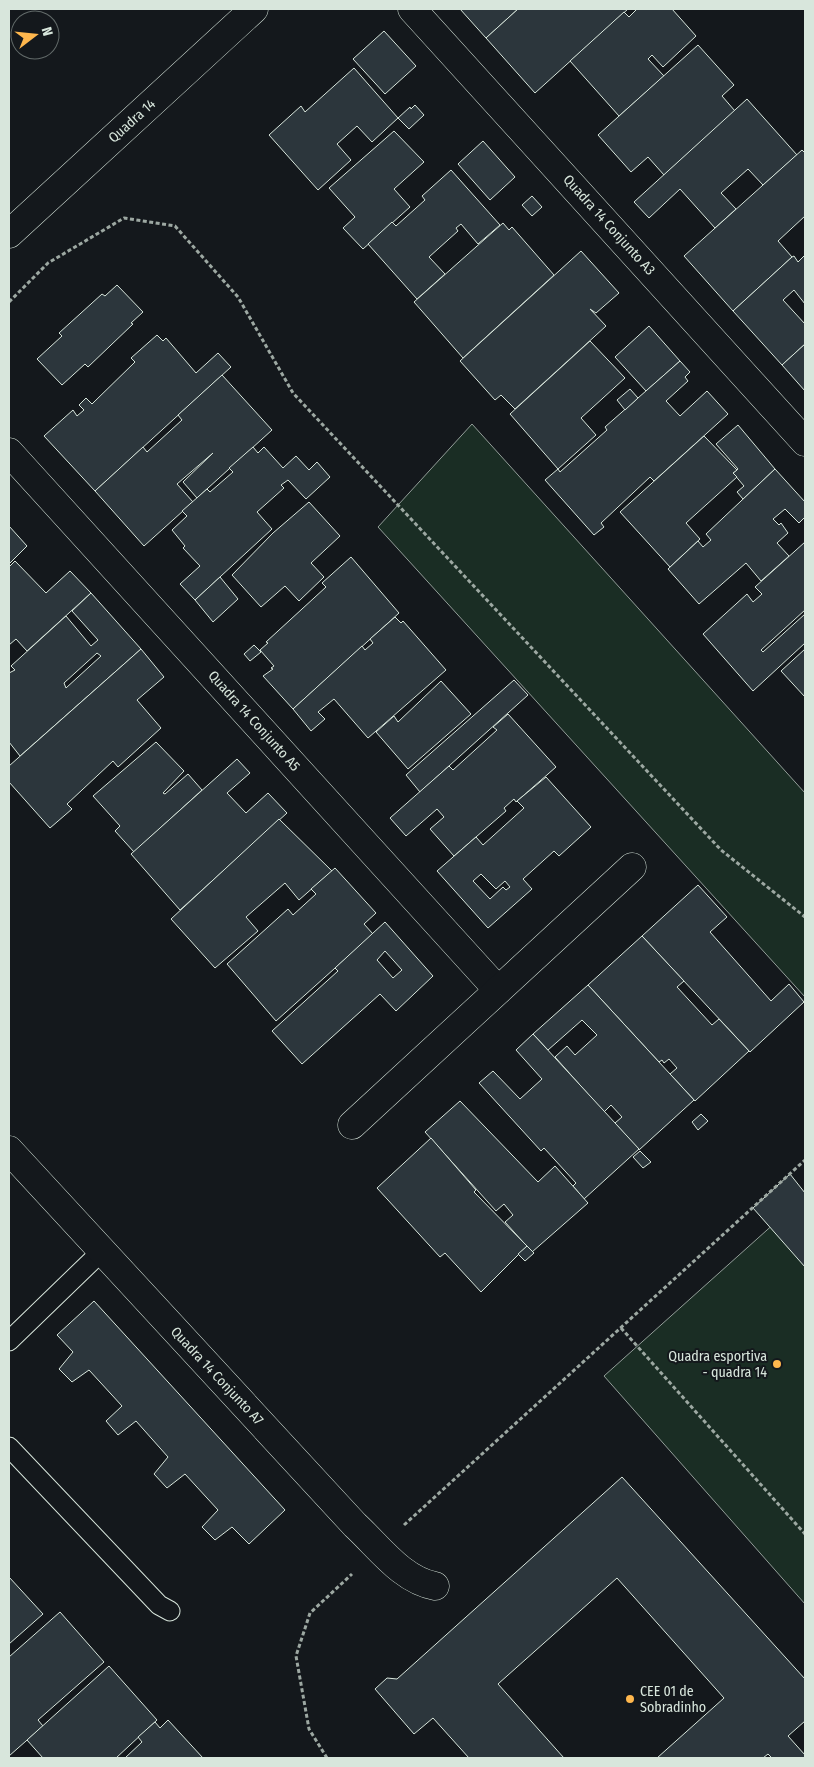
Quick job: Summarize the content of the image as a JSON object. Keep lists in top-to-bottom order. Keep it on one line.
{"streets":{"street":["Quadra 14","Quadra 14 Conjunto A3","Quadra 14 Conjunto A5","Quadra 14 Conjunto A7"]},"places":["Quadra esportiva - quadra 14","CEE 01 de Sobradinho"],"north":"right"}
